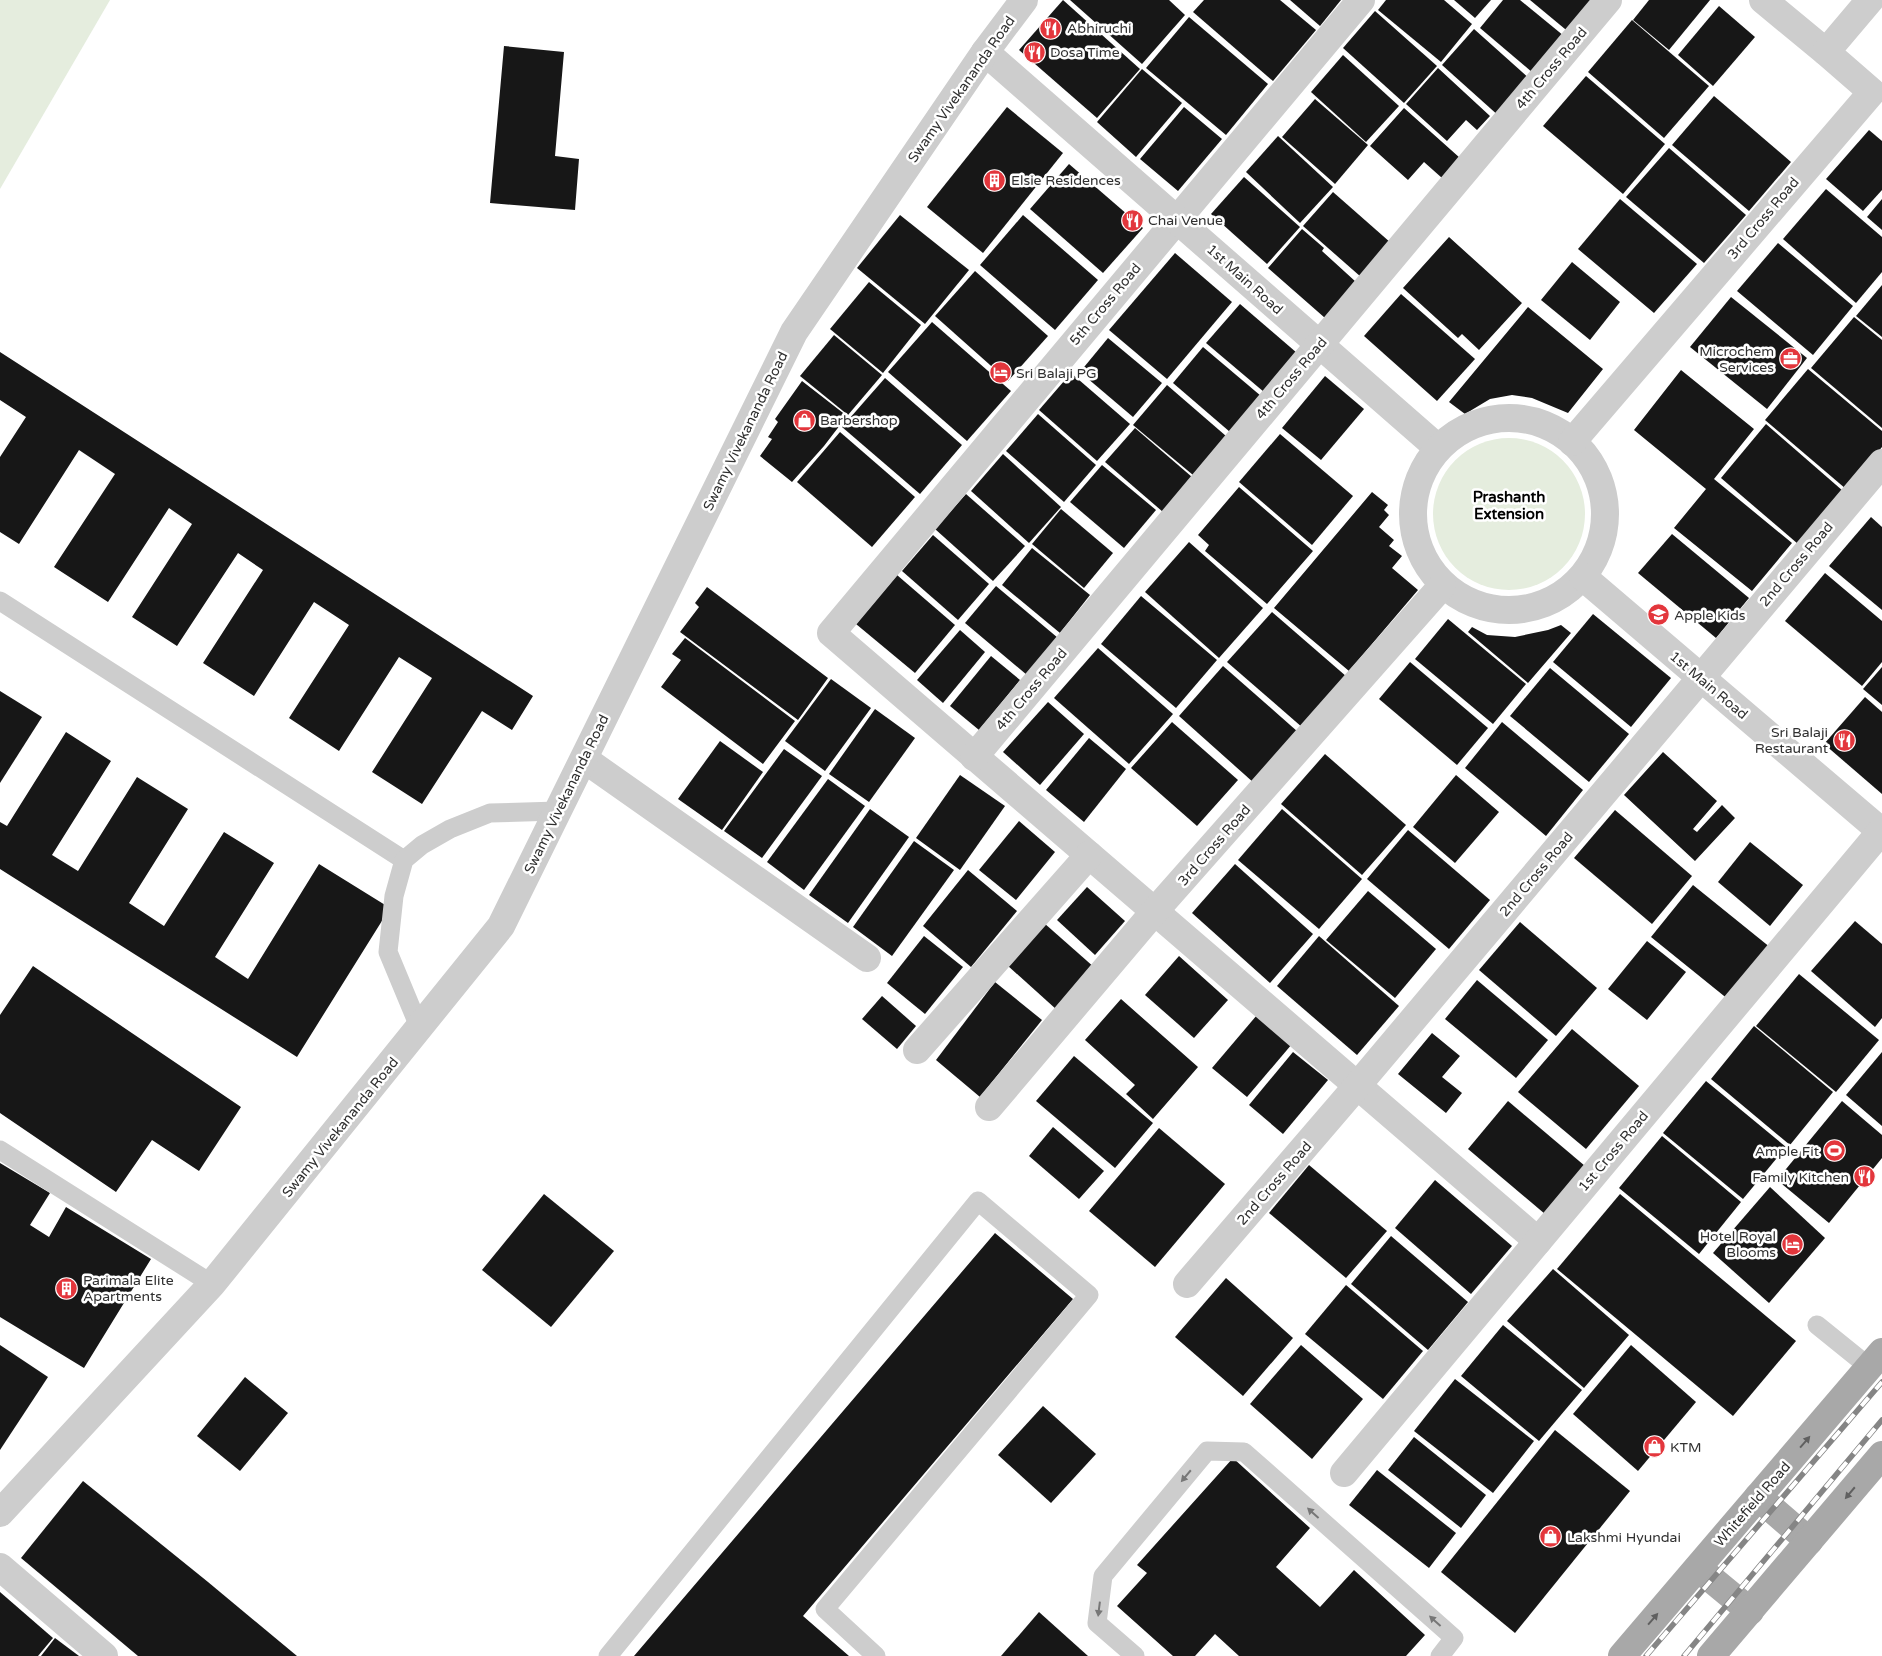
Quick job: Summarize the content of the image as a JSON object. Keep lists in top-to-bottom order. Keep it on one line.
{"streets":{"main road":["Whitefield Road"],"street":["4th Cross Road","Swamy Vivekananda Road","3rd Cross Road","1st Main Road","5th Cross Road","2nd Cross Road","1st Cross Road"]},"crossings":[["4th Cross Road","1st Main Road"],["4th Cross Road","5th Cross Road"],["Swamy Vivekananda Road","1st Main Road"],["1st Main Road","5th Cross Road"],["1st Main Road","2nd Cross Road"],["1st Main Road","1st Cross Road"]],"districts":["Prashanth Extension"],"places":{"restaurant":["Abhiruchi","Dosa Time","Chai Venue","Sri Balaji Restaurant","Family Kitchen"],"building":["Elsie Residences","Parimala Elite Apartments"],"office":["Microchem Services"],"hotel":["Sri Balaji PG","Hotel Royal Blooms"],"shop":["Barbershop","KTM","Lakshmi Hyundai"],"school or university":["Apple Kids"],"sports":["Ample Fit"]}}
